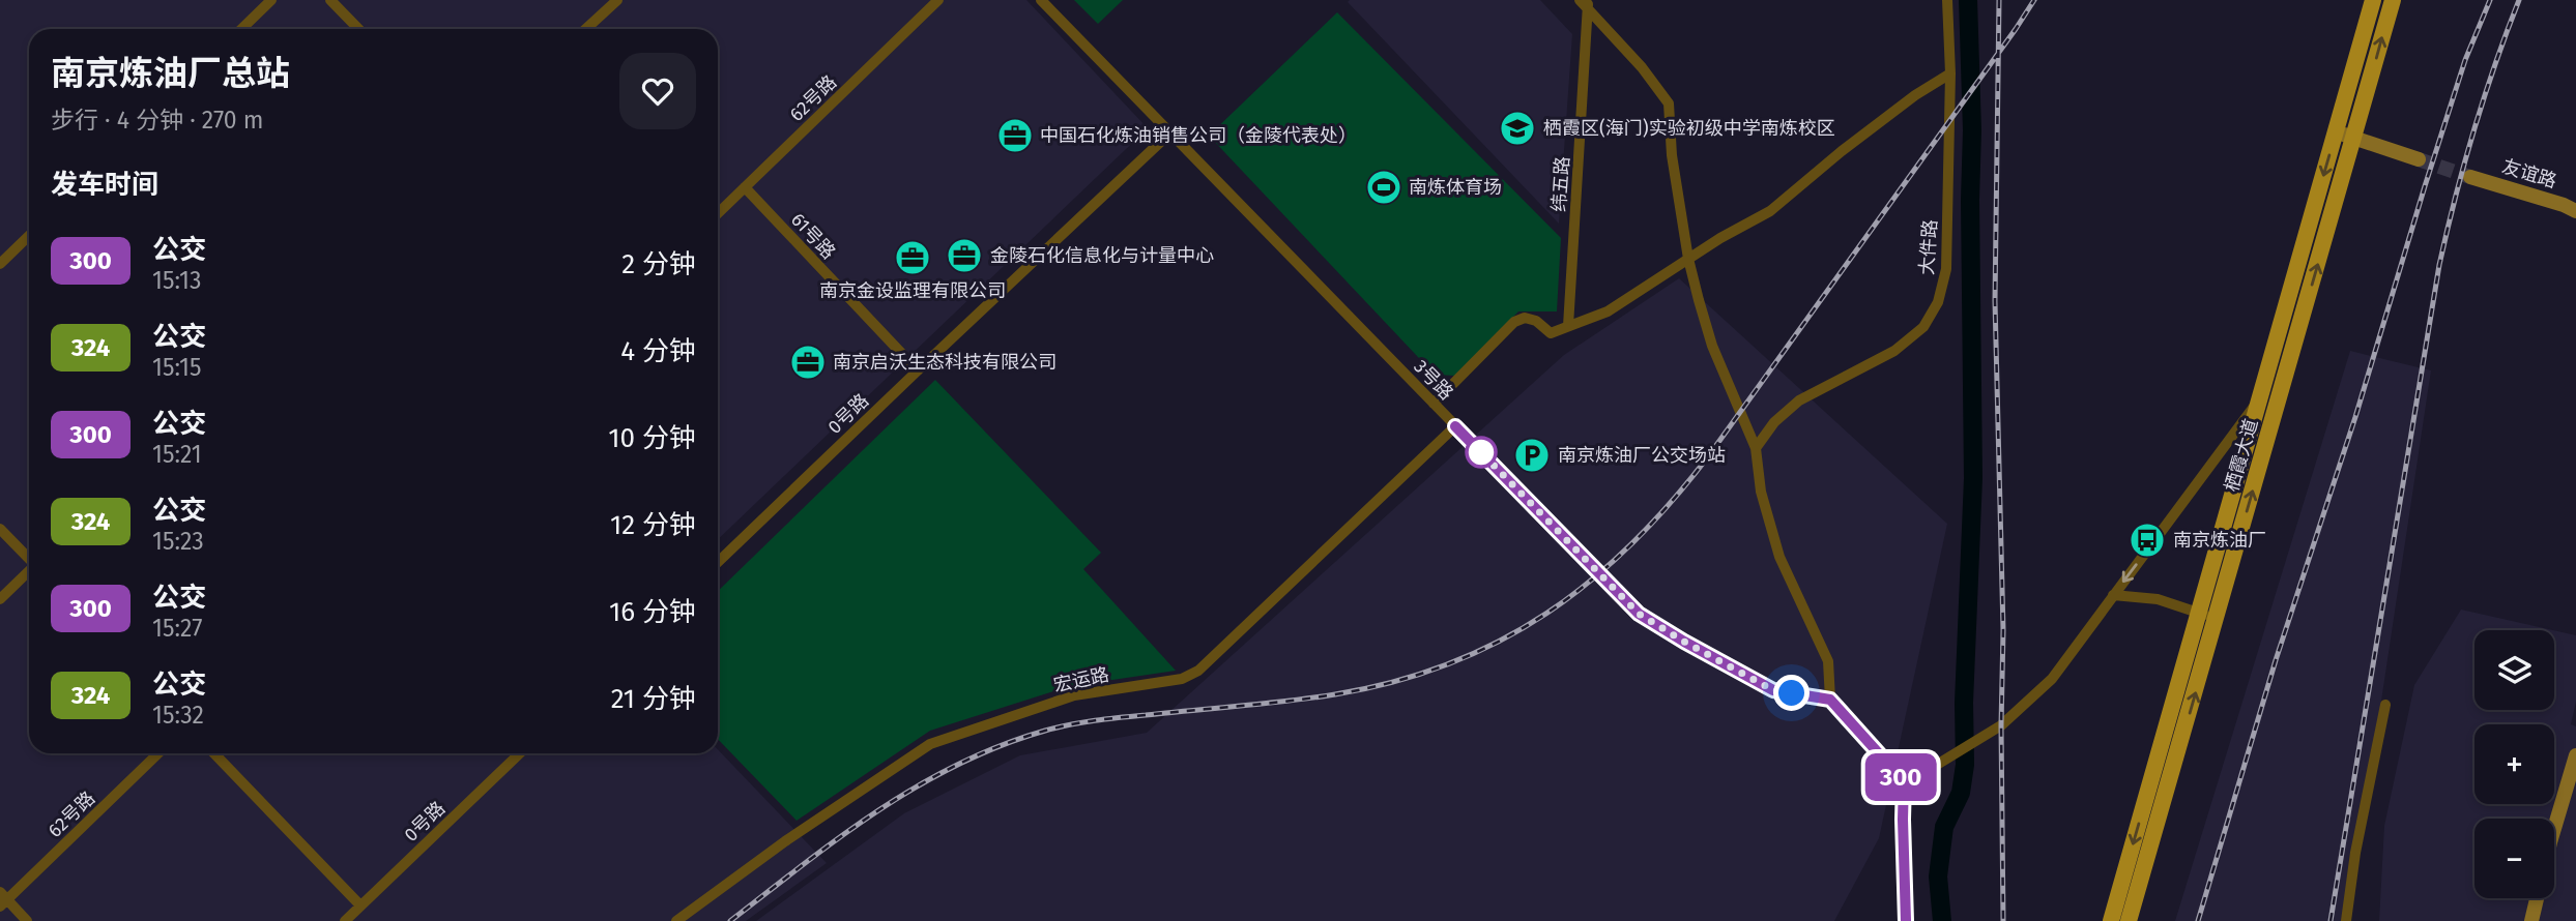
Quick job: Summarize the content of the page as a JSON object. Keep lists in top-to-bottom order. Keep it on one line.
{"streets":{"main road":["栖霞大道"],"street":["62号路","友谊路","纬五路","61号路","大件路","3号路","0号路","宏运路"]},"crossings":[["62号路","61号路"],["61号路","0号路"],["3号路","0号路"],["3号路","宏运路"]],"places":{"school or university":["栖霞区(海门)实验初级中学南炼校区"],"office":["中国石化炼油销售公司（金陵代表处）","金陵石化信息化与计量中心","南京金设监理有限公司","南京启沃生态科技有限公司"],"sports":["南炼体育场"],"parking":["南京炼油厂公交场站"],"bus stop":["南京炼油厂"]},"lines":["bus line 300"],"page":{"on_map":"300","heading":[["南京炼油厂总站","步行 · 4 分钟 · 270 m"],"发车时间"],"list":[{"mark":"300","name":"公交","note":"15:13","value":"2 分钟"},{"mark":"324","name":"公交","note":"15:15","value":"4 分钟"},{"mark":"300","name":"公交","note":"15:21","value":"10 分钟"},{"mark":"324","name":"公交","note":"15:23","value":"12 分钟"},{"mark":"300","name":"公交","note":"15:27","value":"16 分钟"},{"mark":"324","name":"公交","note":"15:32","value":"21 分钟"}],"map_buttons":["+","−"]}}
